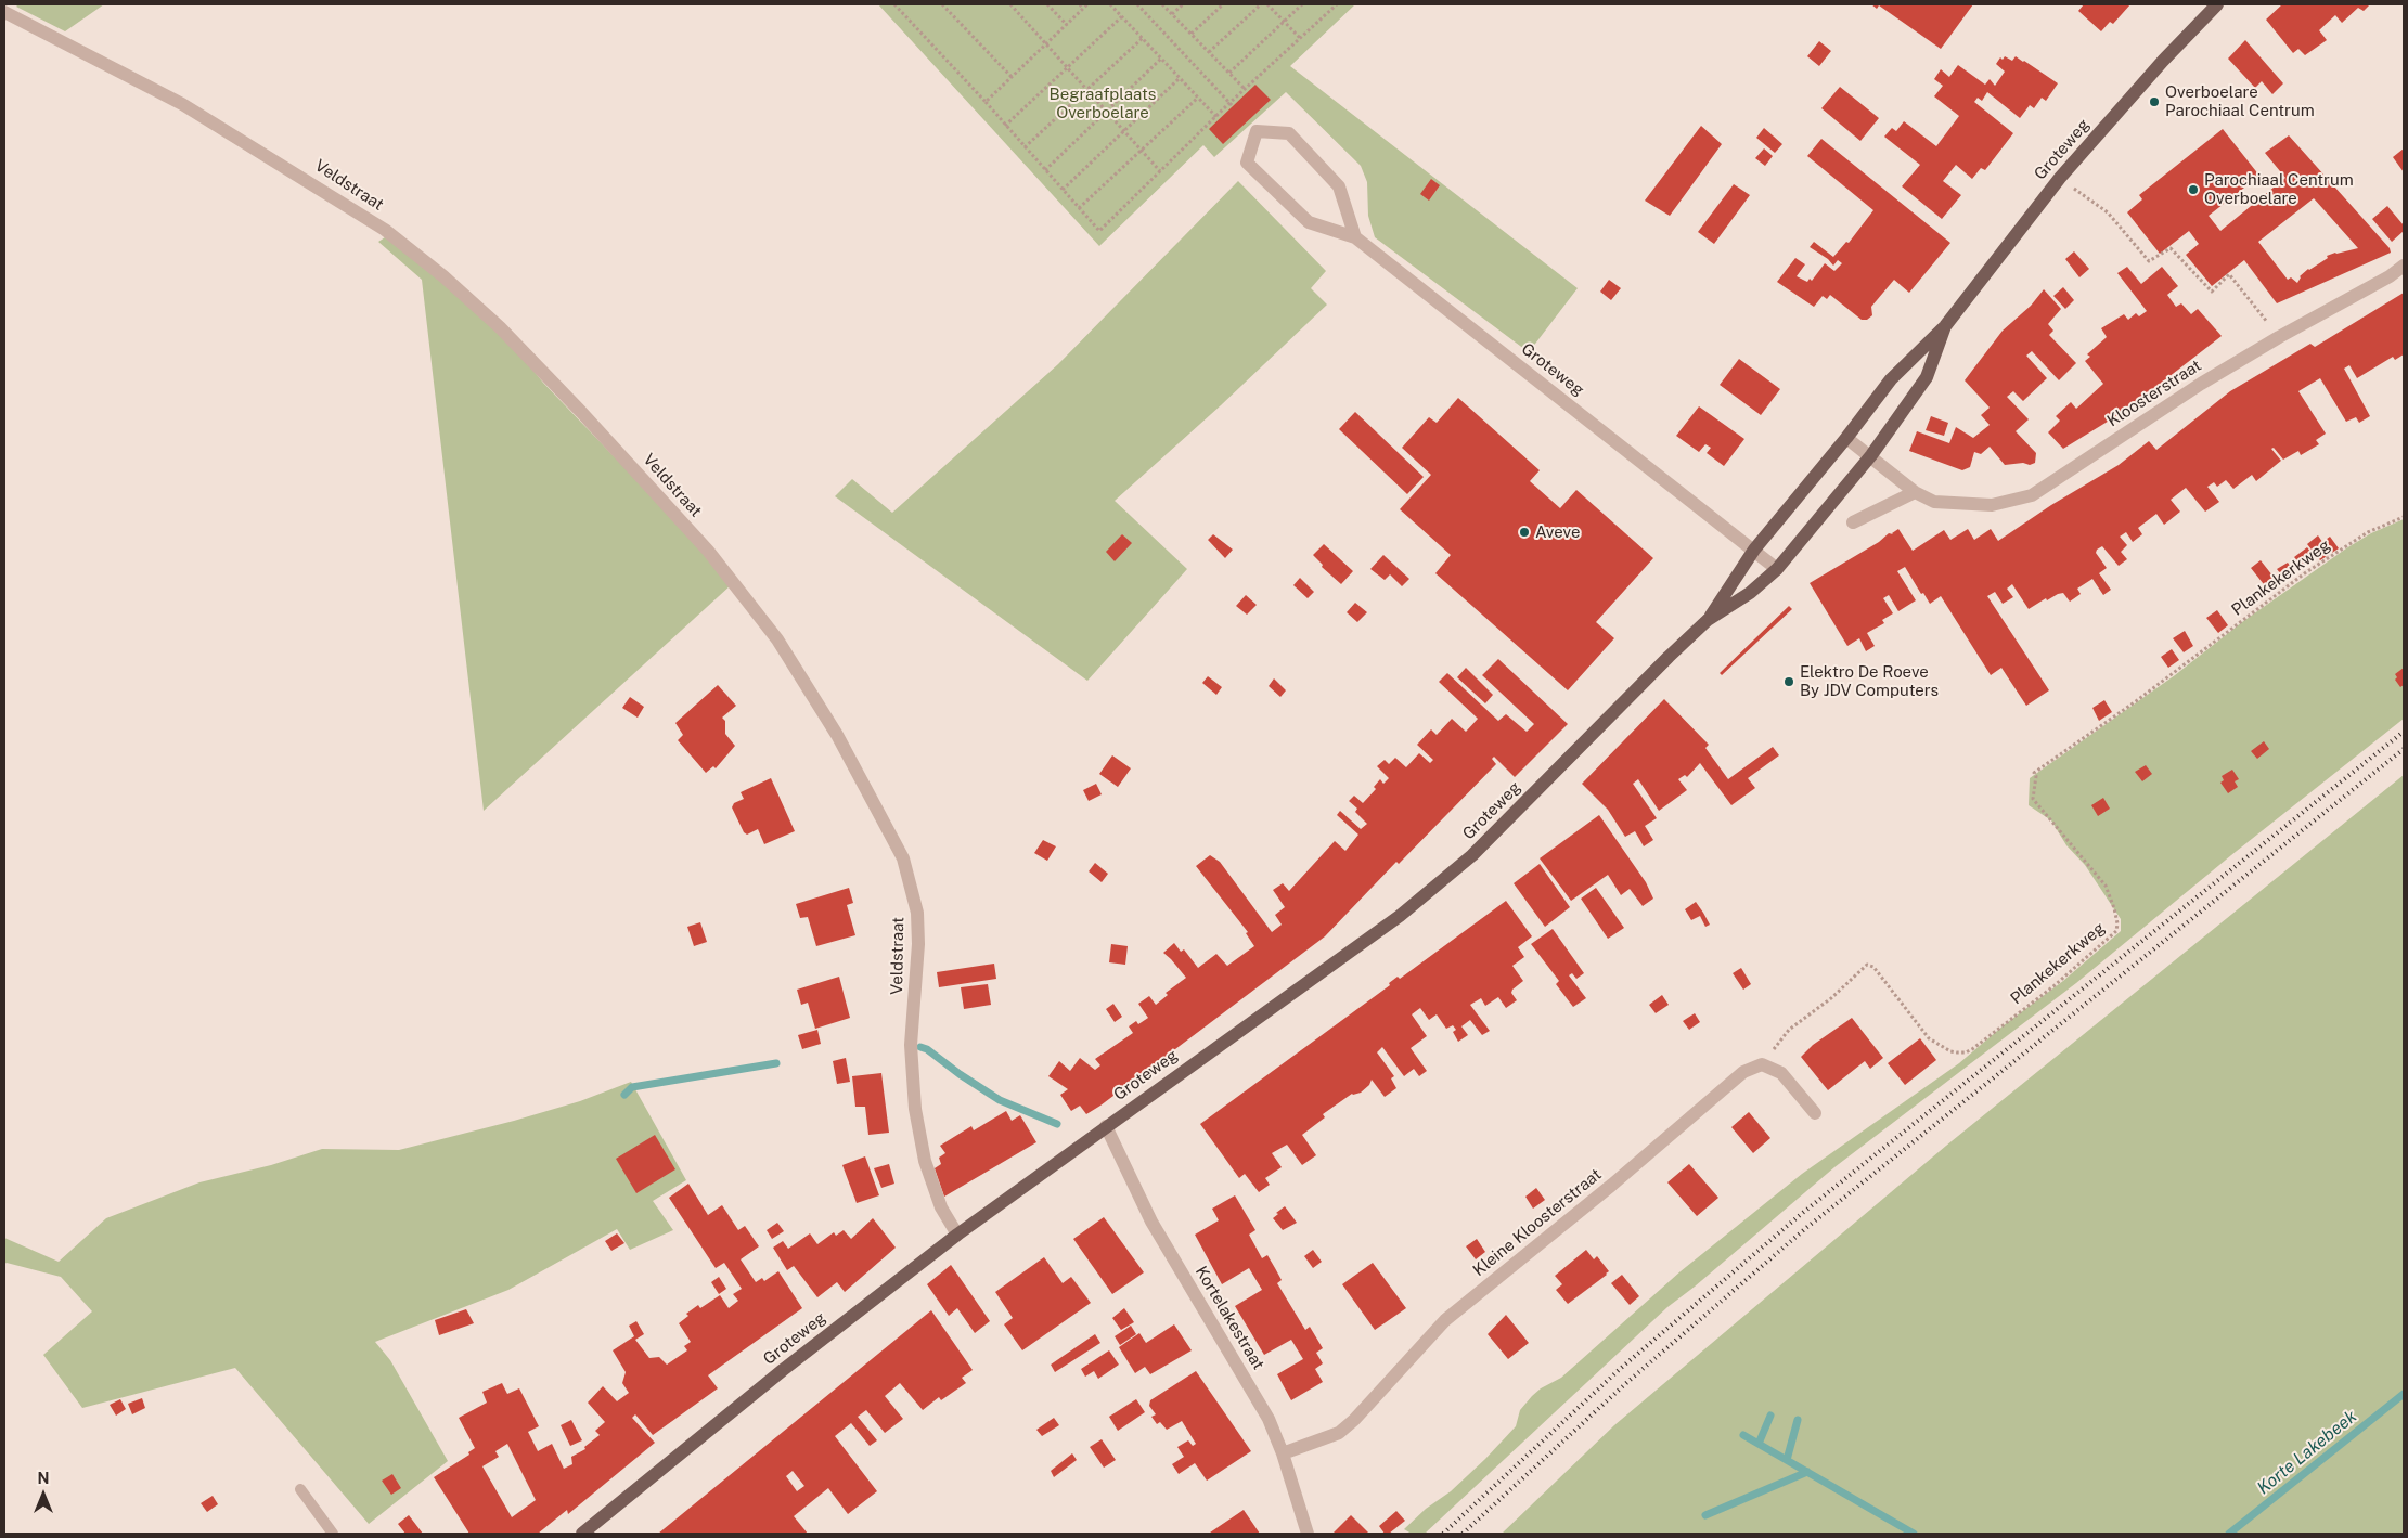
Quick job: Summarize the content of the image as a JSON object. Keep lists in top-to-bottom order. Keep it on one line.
{"streets":{"main road":["Groteweg"],"street":["Veldstraat","Kloosterstraat","Kleine Kloosterstraat","Kortelakestraat"],"path":["Plankekerkweg"]},"crossings":[["Groteweg","Veldstraat"],["Groteweg","Kloosterstraat"],["Groteweg","Kortelakestraat"],["Plankekerkweg","Kleine Kloosterstraat"],["Kleine Kloosterstraat","Kortelakestraat"]],"water":["Korte Lakebeek"],"parks":["Begraafplaats Overboelare"],"places":["Overboelare Parochiaal Centrum","Parochiaal Centrum Overboelare","Aveve","Elektro De Roeve By JDV Computers"],"north":"top"}
